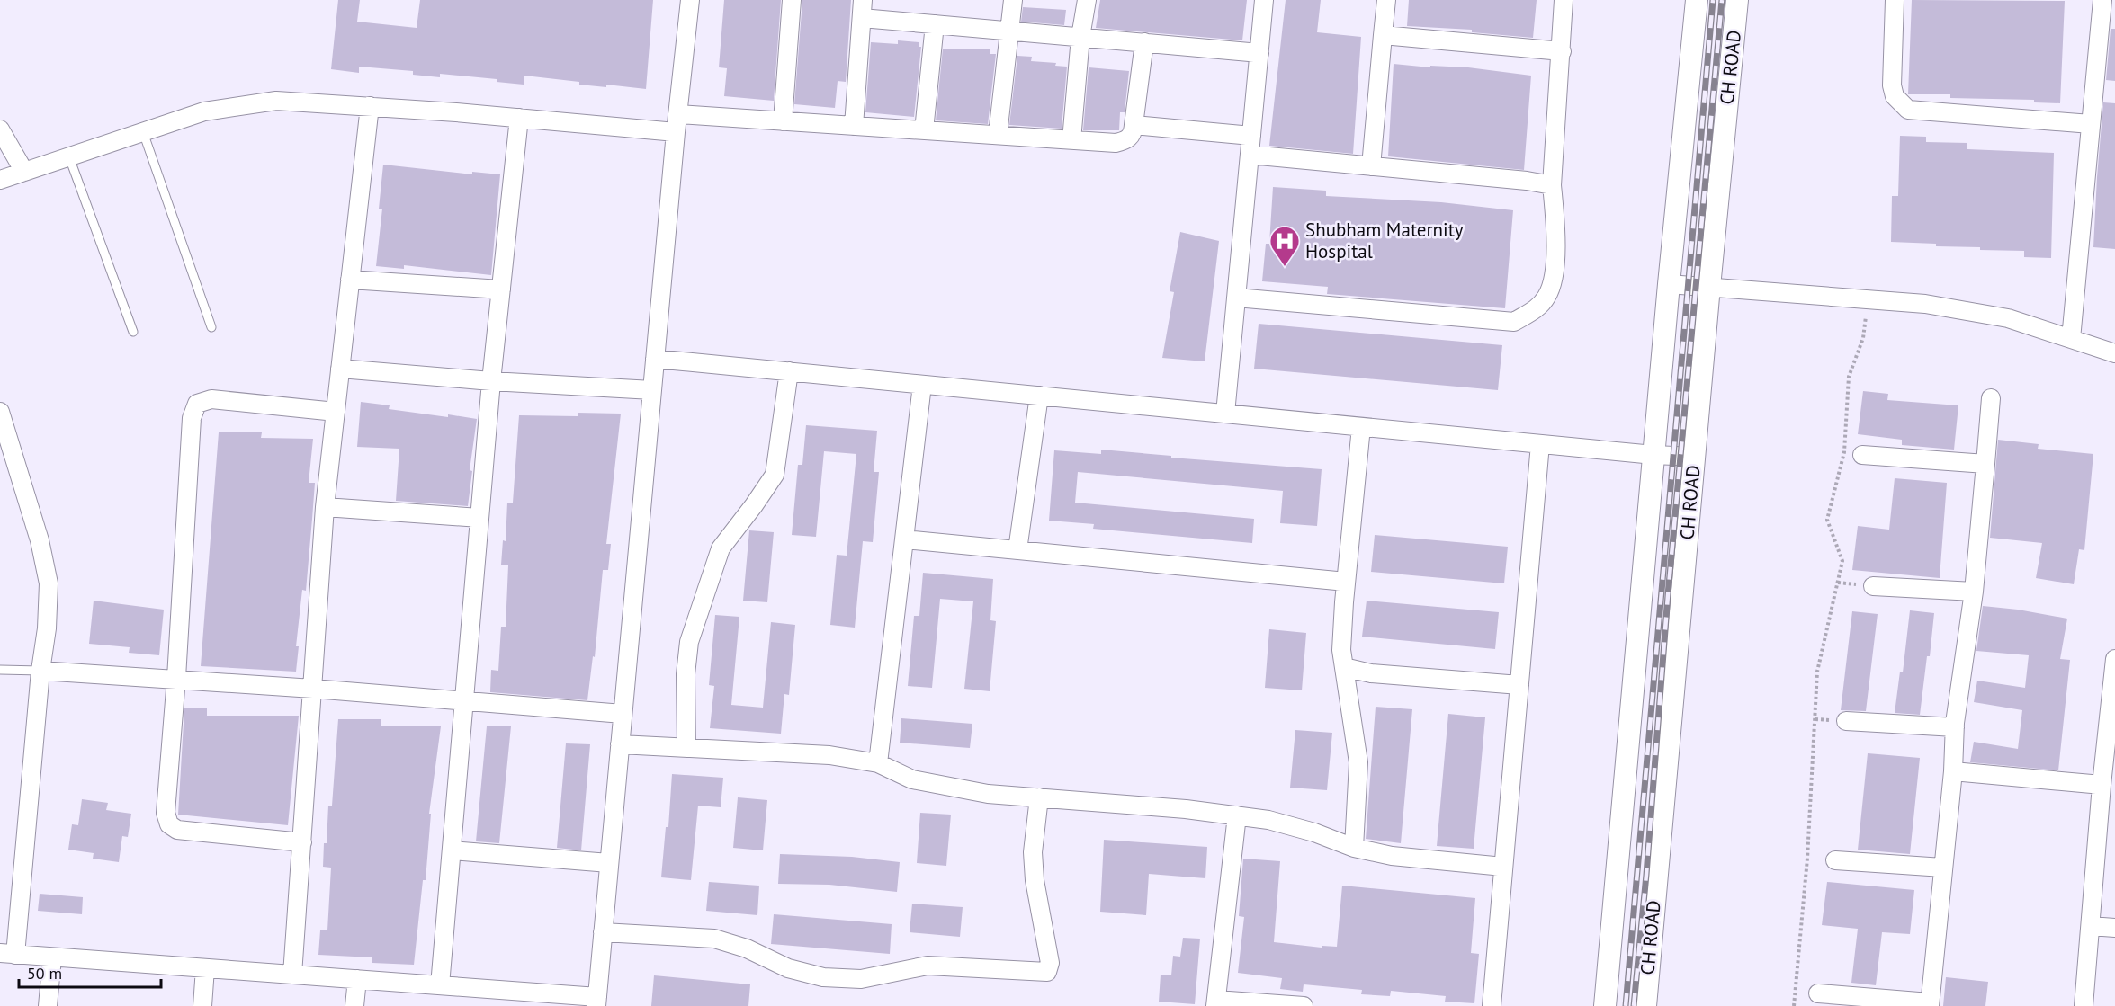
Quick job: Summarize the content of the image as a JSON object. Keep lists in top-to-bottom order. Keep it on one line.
{"streets":{"street":["CH ROAD"]},"places":{"hospital":["Shubham Maternity Hospital"]},"scale_bar":"50 m"}
